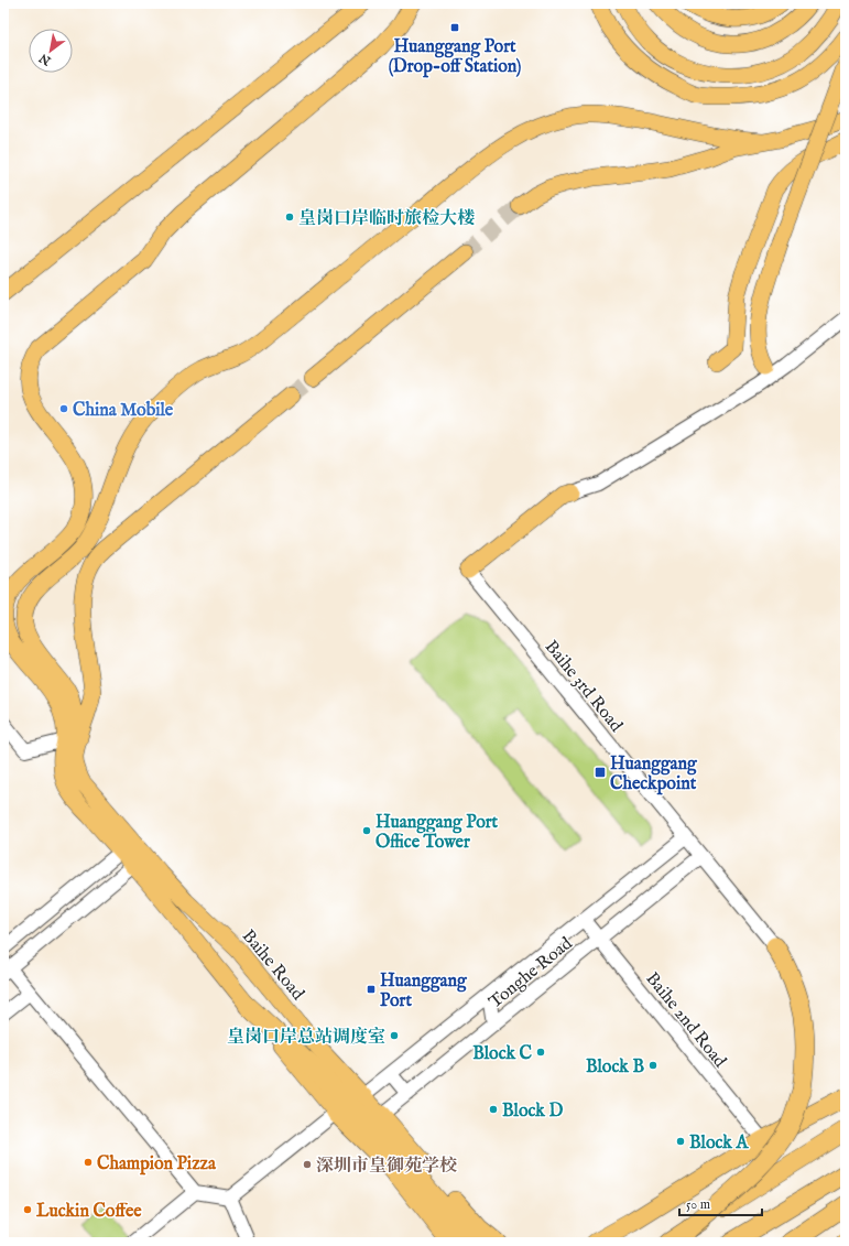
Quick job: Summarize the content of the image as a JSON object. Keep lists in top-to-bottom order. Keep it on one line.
{"streets":{"main road":["Baihe Road"],"street":["Baihe 3rd Road","Tonghe Road","Baihe 2nd Road"]},"crossings":[["Baihe 3rd Road","Tonghe Road"],["Baihe Road","Tonghe Road"],["Tonghe Road","Baihe 2nd Road"]],"places":{"transit":["Huanggang Port (Drop-off Station)","Huanggang Checkpoint","Huanggang Port"],"other":["皇岗口岸临时旅检大楼","China Mobile","Huanggang Port Office Tower","皇岗口岸总站调度室","Block C","Block B","Block D","Block A","Champion Pizza","深圳市皇御苑学校","Luckin Coffee"]},"scale_bar":"50 m","north":"bottom left"}
